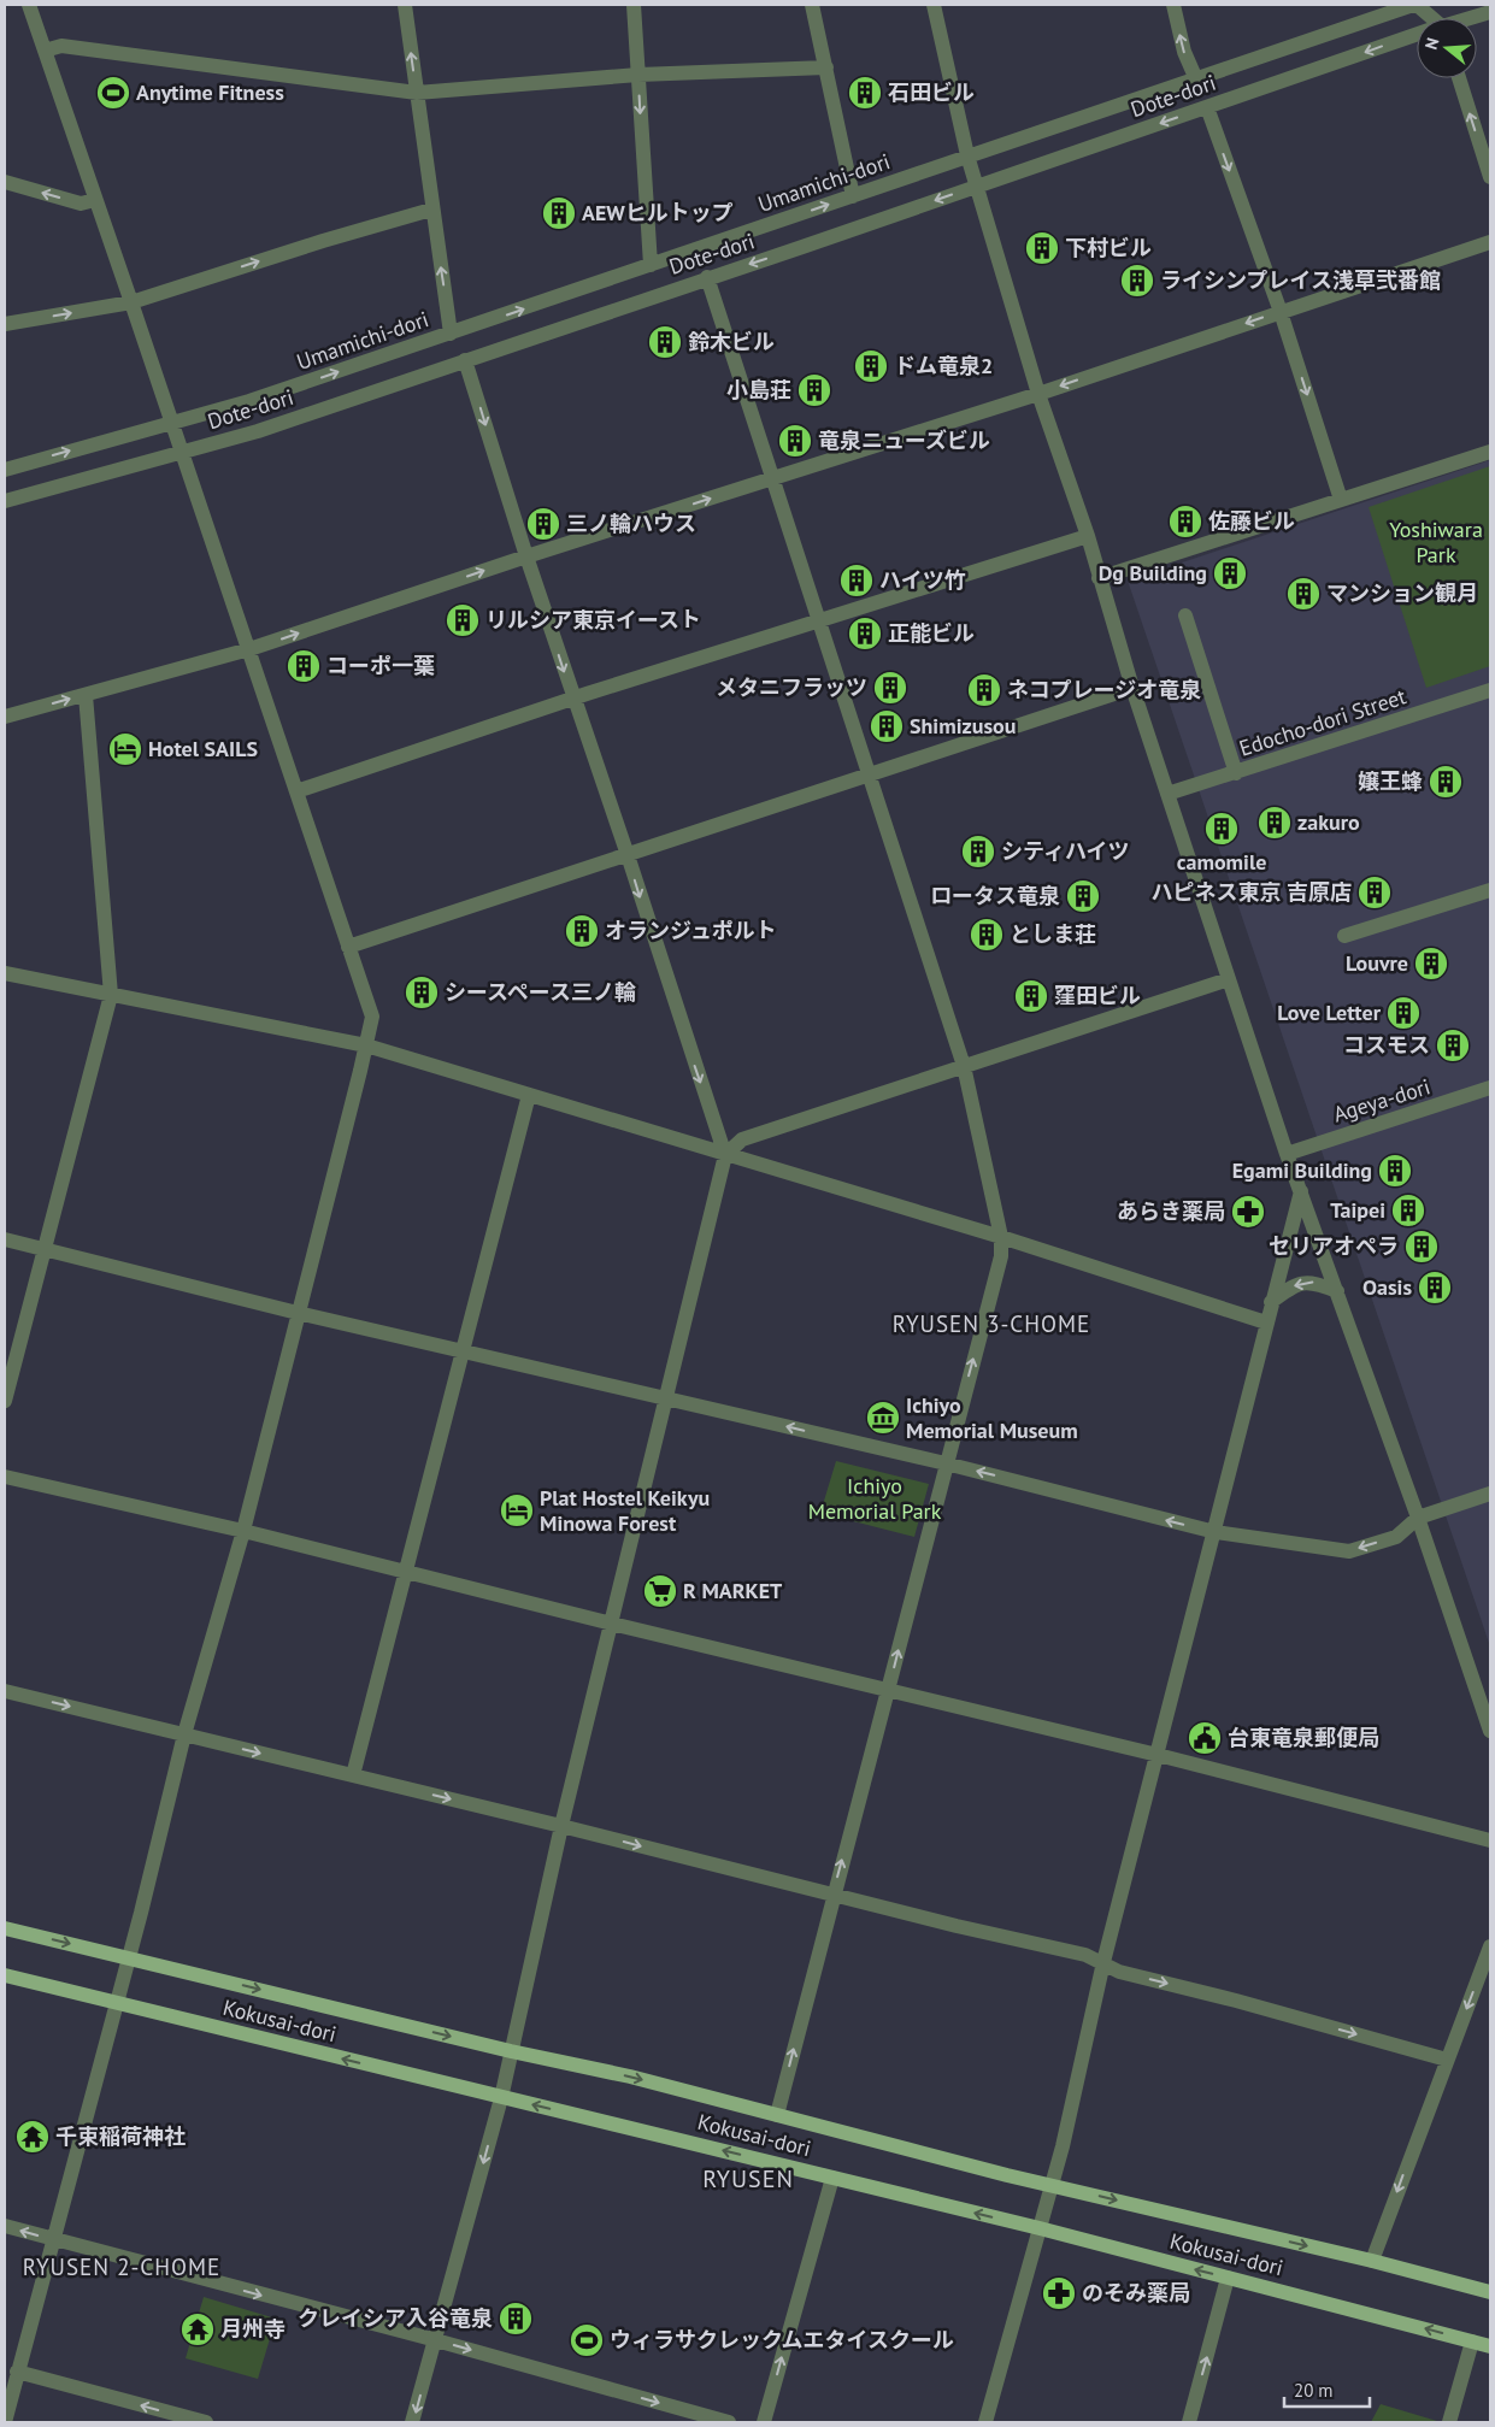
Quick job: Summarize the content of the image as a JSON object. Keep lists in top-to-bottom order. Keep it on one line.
{"streets":{"main road":["Kokusai-dori"],"street":["Dote-dori","Umamichi-dori","Edocho-dori Street","Ageya-dori"]},"one_way":["Dote-dori"],"districts":["RYUSEN 3-CHOME","RYUSEN","RYUSEN 2-CHOME"],"parks":["Yoshiwara Park","Ichiyo Memorial Park"],"places":{"sports":["Anytime Fitness","ウィラサクレックムエタイスクール"],"building":["石田ビル","AEWヒルトップ","下村ビル","ライシンプレイス浅草弐番館","鈴木ビル","ドム竜泉2","小島荘","竜泉ニューズビル","佐藤ビル","三ノ輪ハウス","Dg Building","ハイツ竹","マンション観月","リルシア東京イースト","正能ビル","コーポ一葉","メタニフラッツ","ネコプレージオ竜泉","Shimizusou","嬢王蜂","zakuro","camomile","シティハイツ","ハピネス東京 吉原店","ロータス竜泉","オランジュポルト","としま荘","Louvre","シースペース三ノ輪","窪田ビル","Love Letter","コスモス","Egami Building","Taipei","セリアオペラ","Oasis","クレイシア入谷竜泉"],"hotel":["Hotel SAILS","Plat Hostel Keikyu Minowa Forest"],"pharmacy":["あらき薬局","のそみ薬局"],"museum":["Ichiyo Memorial Museum"],"supermarket":["R MARKET"],"public building":["台東竜泉郵便局"],"temple":["千束稲荷神社","月州寺"]},"scale_bar":"20 m","north":"left"}
